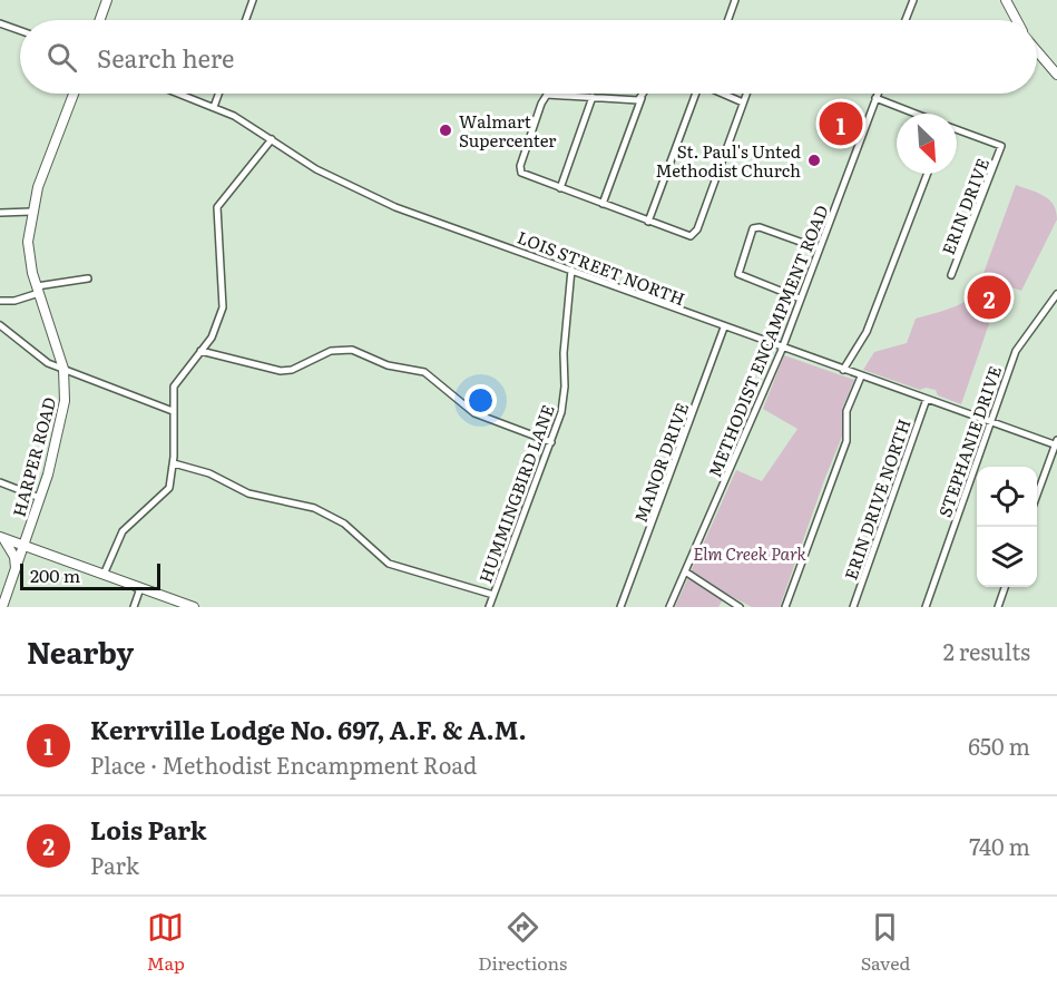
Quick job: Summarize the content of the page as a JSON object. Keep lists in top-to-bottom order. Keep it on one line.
{"streets":{"main road":["HARPER ROAD"],"street":["ERIN DRIVE","LOIS STREET NORTH","METHODIST ENCAMPMENT ROAD","STEPHANIE DRIVE","MANOR DRIVE","HUMMINGBIRD LANE","ERIN DRIVE NORTH"]},"crossings":[["LOIS STREET NORTH","METHODIST ENCAMPMENT ROAD"],["LOIS STREET NORTH","STEPHANIE DRIVE"],["LOIS STREET NORTH","MANOR DRIVE"],["LOIS STREET NORTH","HUMMINGBIRD LANE"],["LOIS STREET NORTH","ERIN DRIVE NORTH"]],"parks":["Elm Creek Park"],"places":["Walmart Supercenter","St. Paul's Unted Methodist Church"],"scale_bar":"200 m","north":"bottom right","page":{"search":"Search here","pins":["1","2"],"scale":"200 m","heading":["Nearby","2 results"],"list":[{"mark":"1","name":"Kerrville Lodge No. 697, A.F. & A.M.","note":"Place · Methodist Encampment Road","value":"650 m"},{"mark":"2","name":"Lois Park","note":"Park","value":"740 m"}],"nav":["Map","Directions","Saved"]}}
